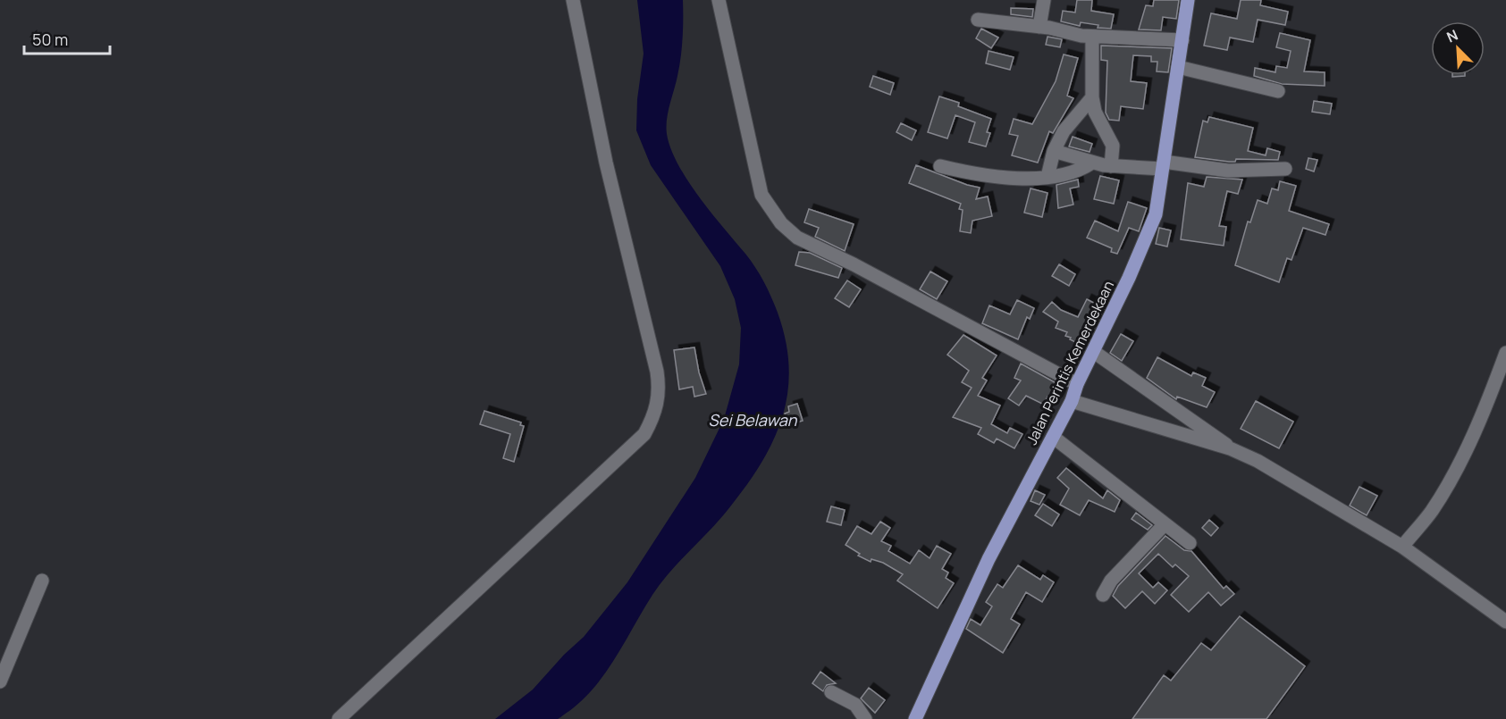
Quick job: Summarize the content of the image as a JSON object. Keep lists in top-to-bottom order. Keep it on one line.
{"streets":{"main road":["Jalan Perintis Kemerdekaan"]},"water":["Sei Belawan"],"scale_bar":"50 m","north":"top left"}
